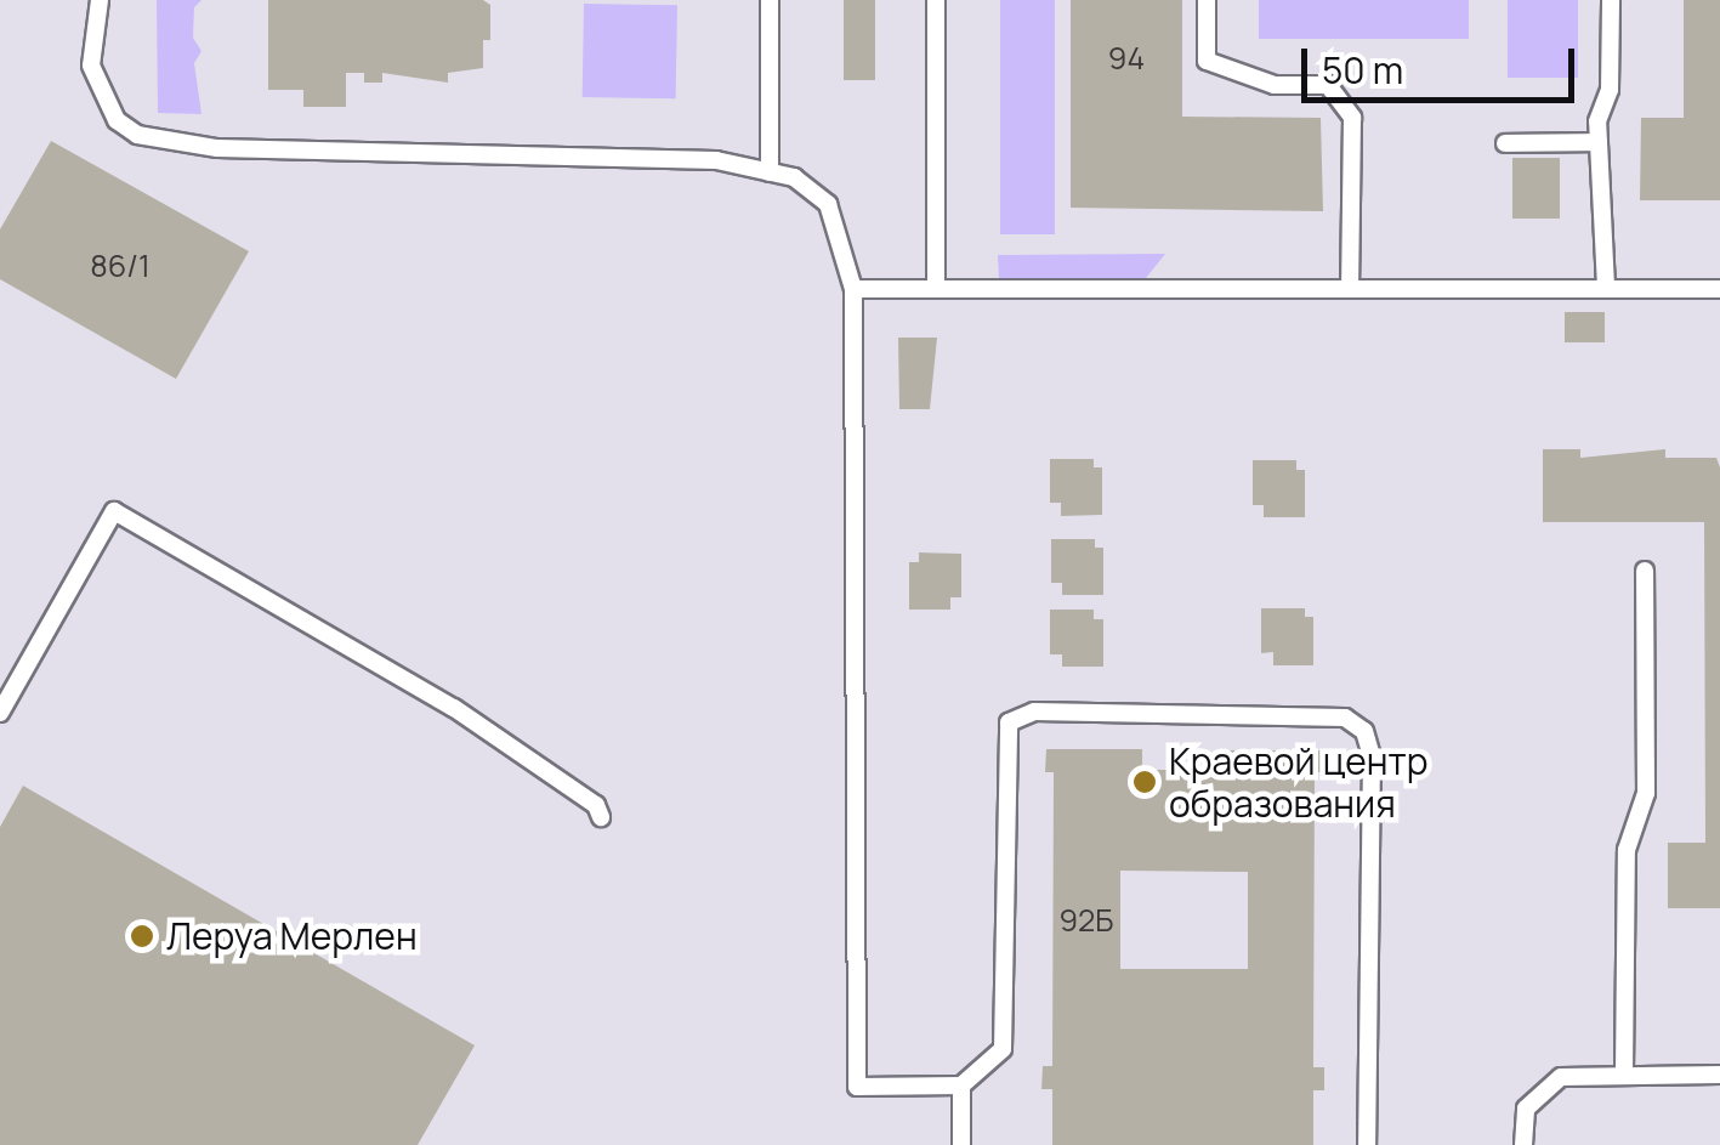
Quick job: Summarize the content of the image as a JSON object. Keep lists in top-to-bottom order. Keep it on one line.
{"places":["Краевой центр образования","Леруа Мерлен"],"house_numbers":["94","86/1","92Б"],"scale_bar":"50 m"}
